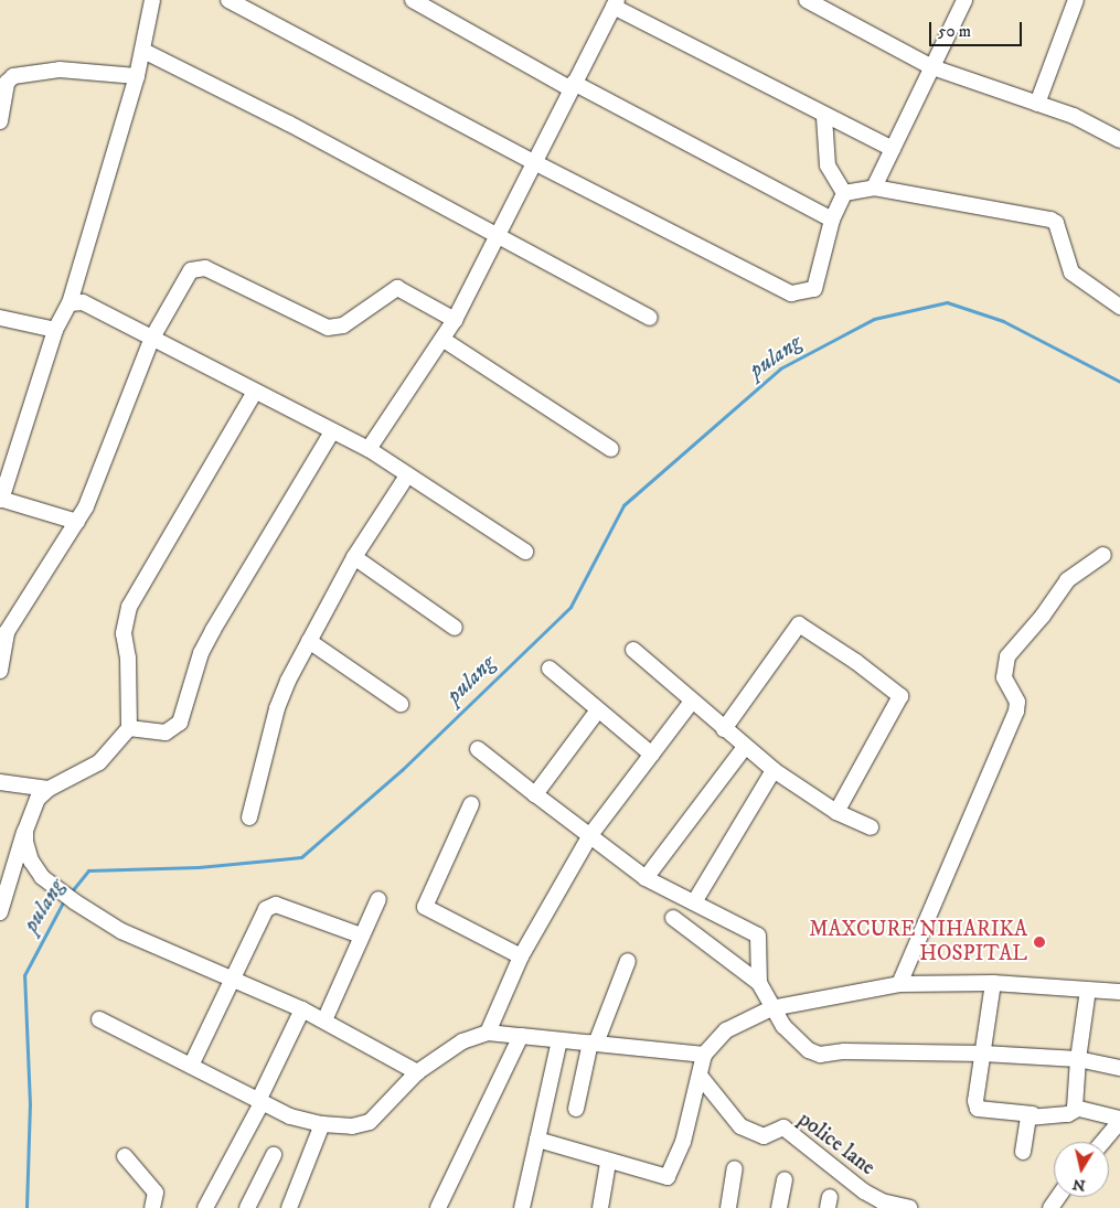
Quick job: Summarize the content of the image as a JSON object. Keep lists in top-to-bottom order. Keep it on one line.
{"streets":{"street":["police lane"]},"water":["pulang"],"places":["MAXCURE NIHARIKA HOSPITAL"],"scale_bar":"50 m","north":"bottom"}
